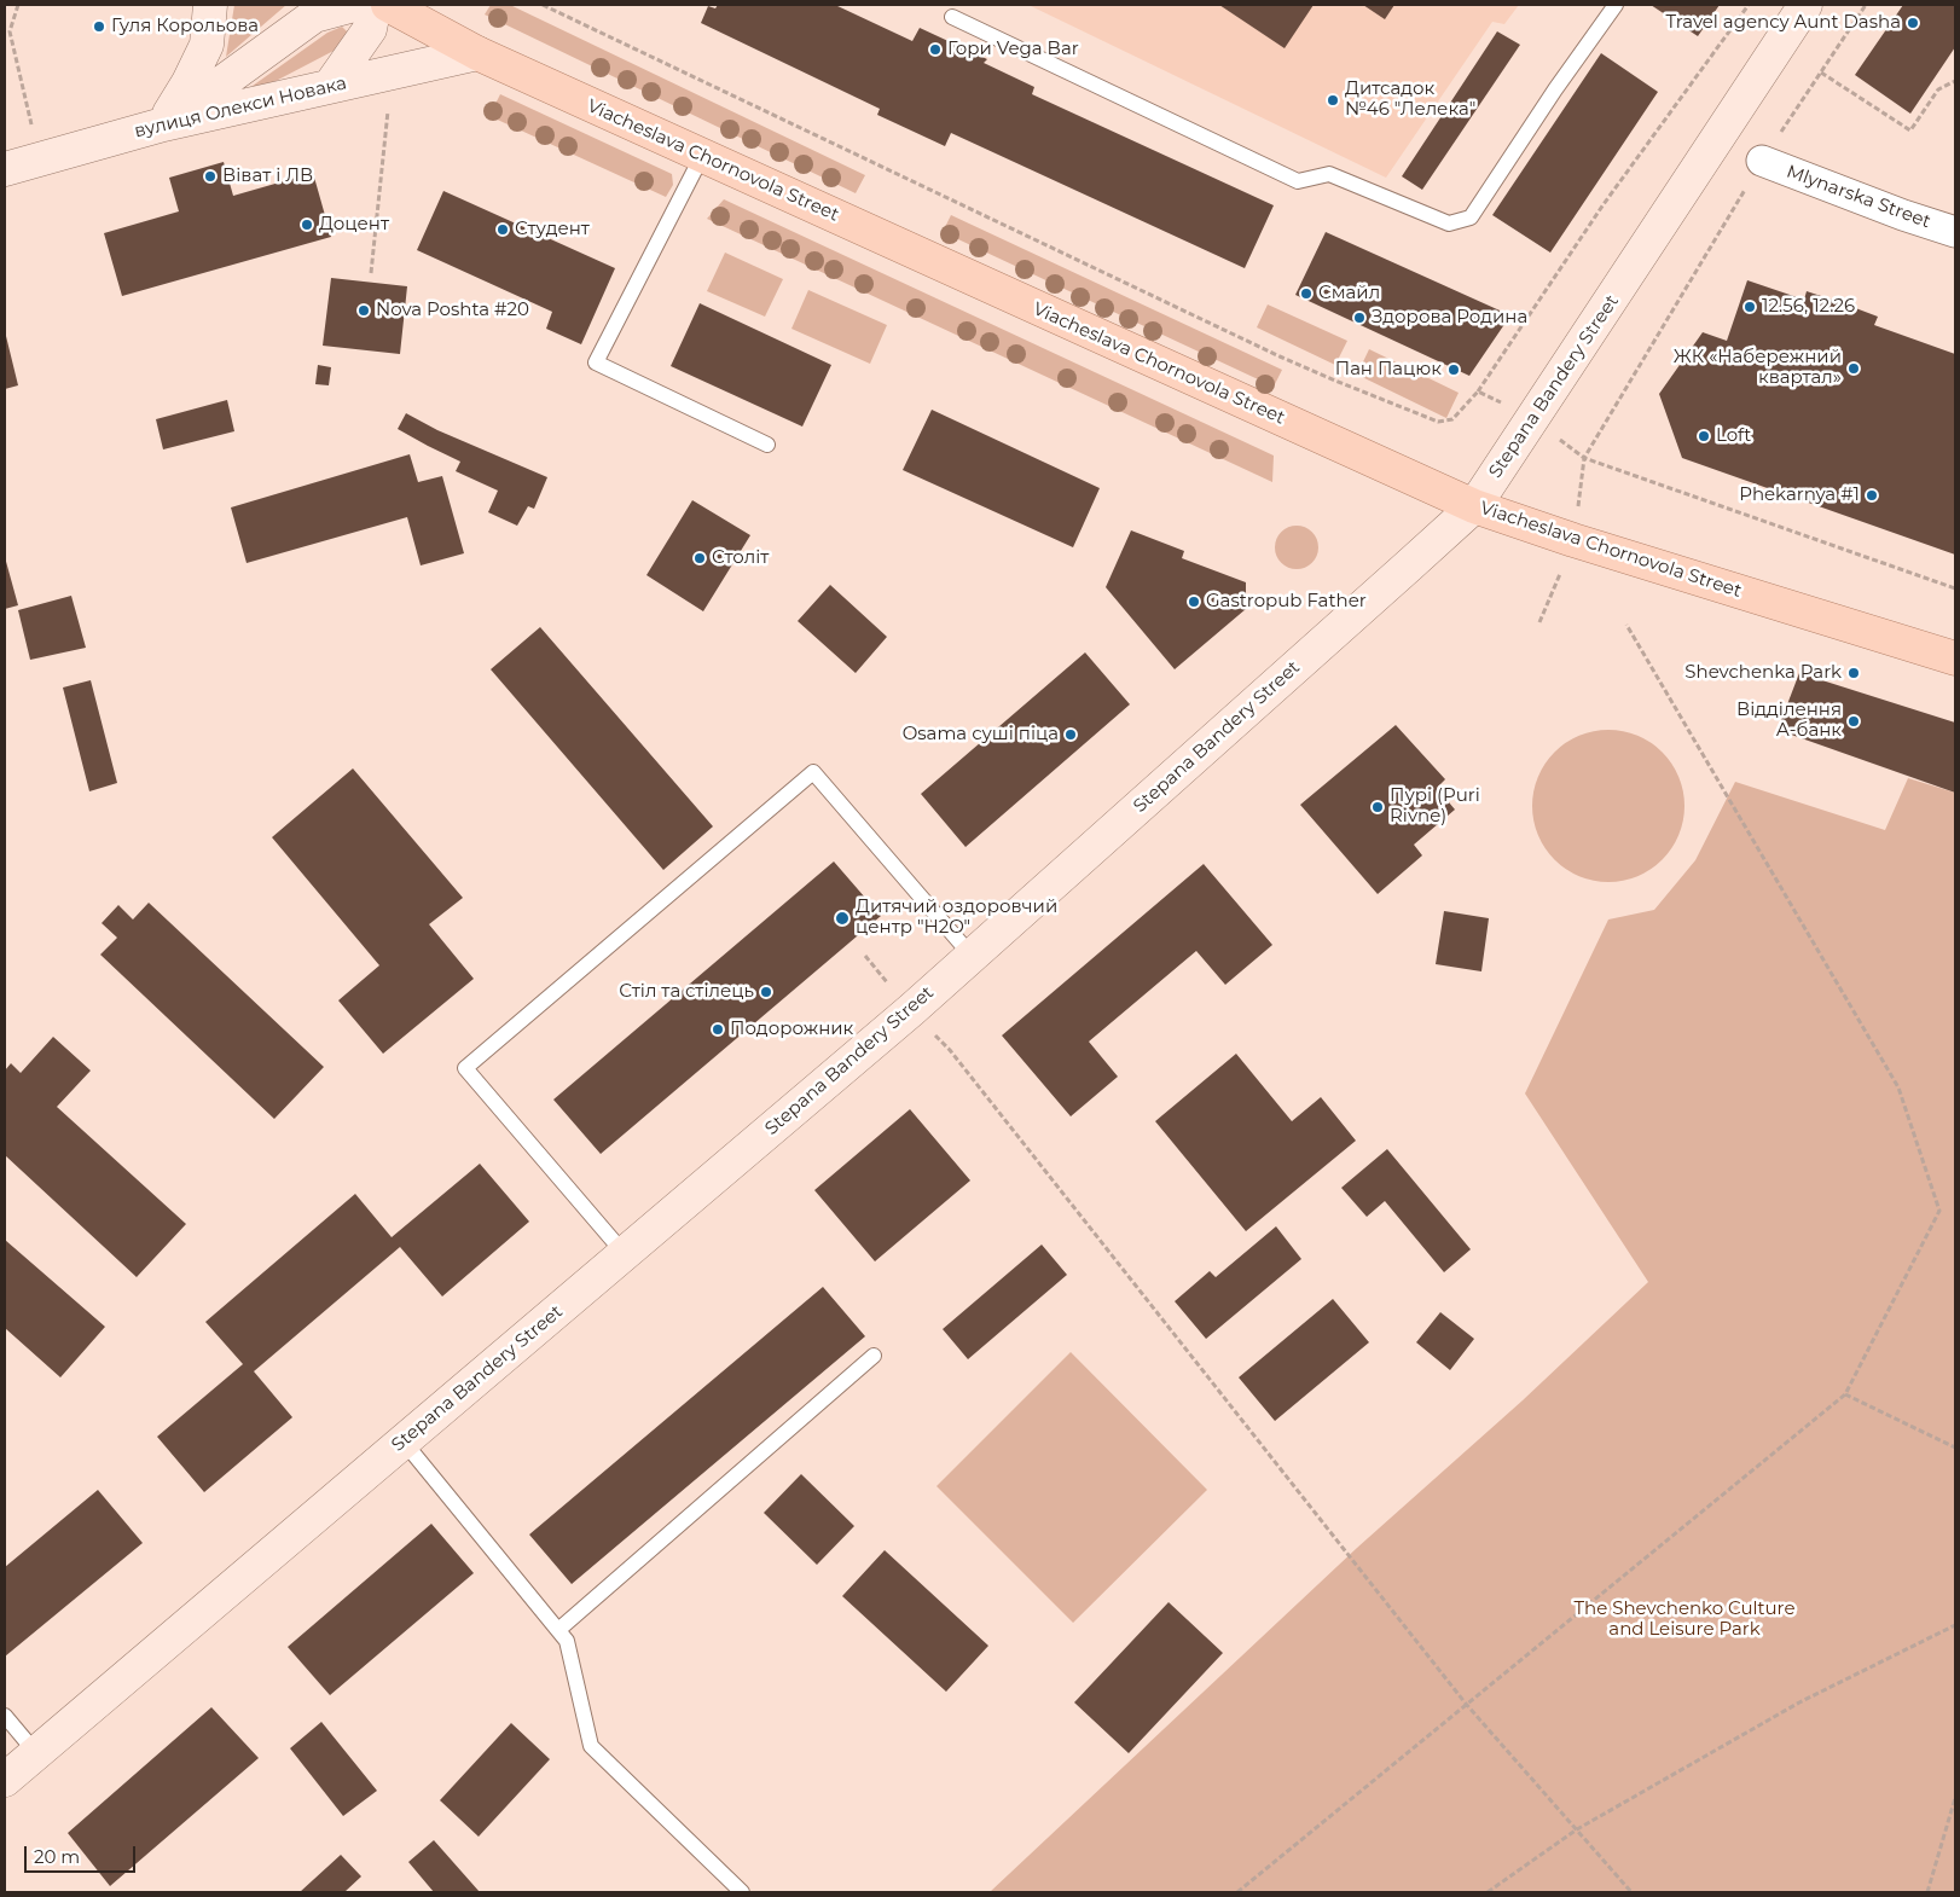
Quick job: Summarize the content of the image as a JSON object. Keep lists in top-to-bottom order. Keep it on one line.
{"streets":{"main road":["вулиця Олекси Новака","Viacheslava Chornovola Street","Stepana Bandery Street"],"street":["Mlynarska Street"]},"crossings":[["вулиця Олекси Новака","Viacheslava Chornovola Street"],["Viacheslava Chornovola Street","Stepana Bandery Street"]],"parks":["The Shevchenko Culture and Leisure Park"],"places":["Travel agency Aunt Dasha","Гуля Корольова","Гори Vega Bar","Дитсадок №46 \"Лелека\"","Віват і ЛВ","Доцент","Студент","Смайл","12.56, 12.26","Nova Poshta #20","Здорова Родина","ЖК «Набережний квартал»","Пан Пацюк","Loft","Phekarnya #1","Століт","Gastropub Father","Shevchenka Park","Відділення А-банк","Osama суші піца","Пурі (Puri Rivne)","Дитячий оздоровчий центр \"H2O\"","Стіл та стілець","Подорожник"],"scale_bar":"20 m"}
